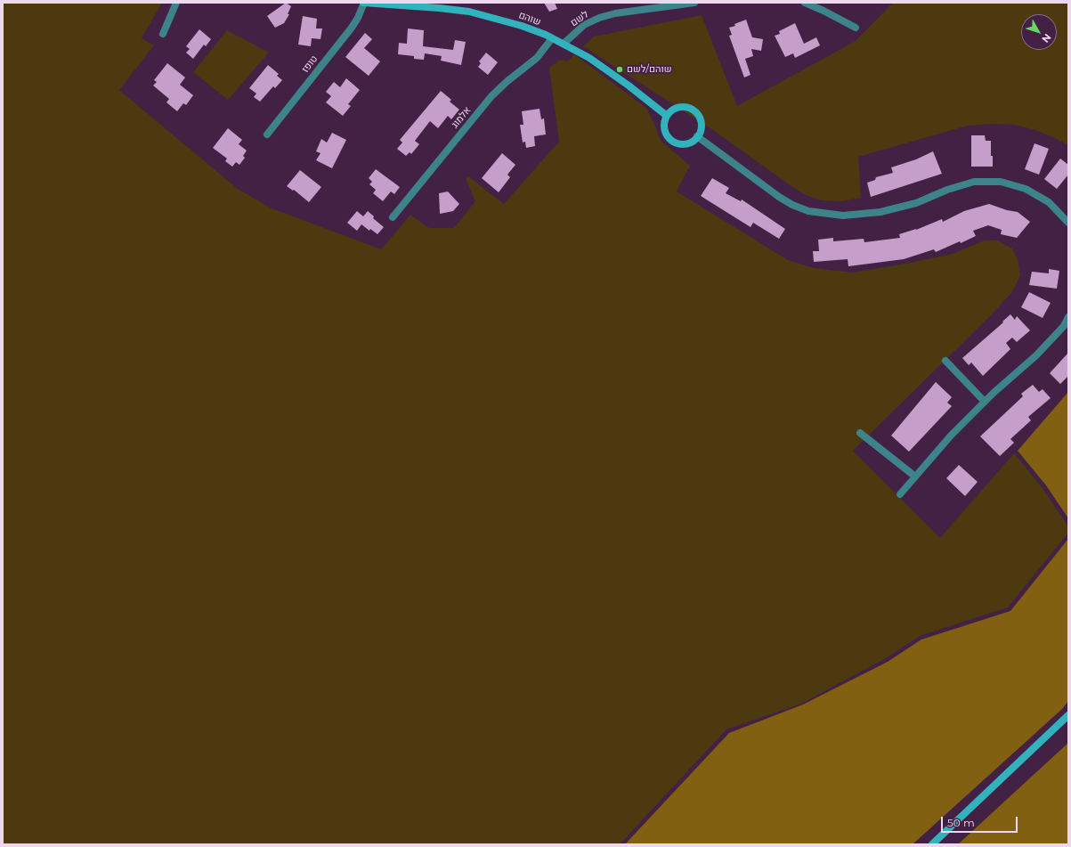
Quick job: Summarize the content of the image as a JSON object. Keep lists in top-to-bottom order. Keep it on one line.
{"streets":{"street":["שוהם","לשם","טופז","אלמוג"]},"crossings":[["שוהם","לשם"],["שוהם","טופז"],["שוהם","אלמוג"]],"places":["שוהם/לשם"],"scale_bar":"50 m","north":"bottom right"}
